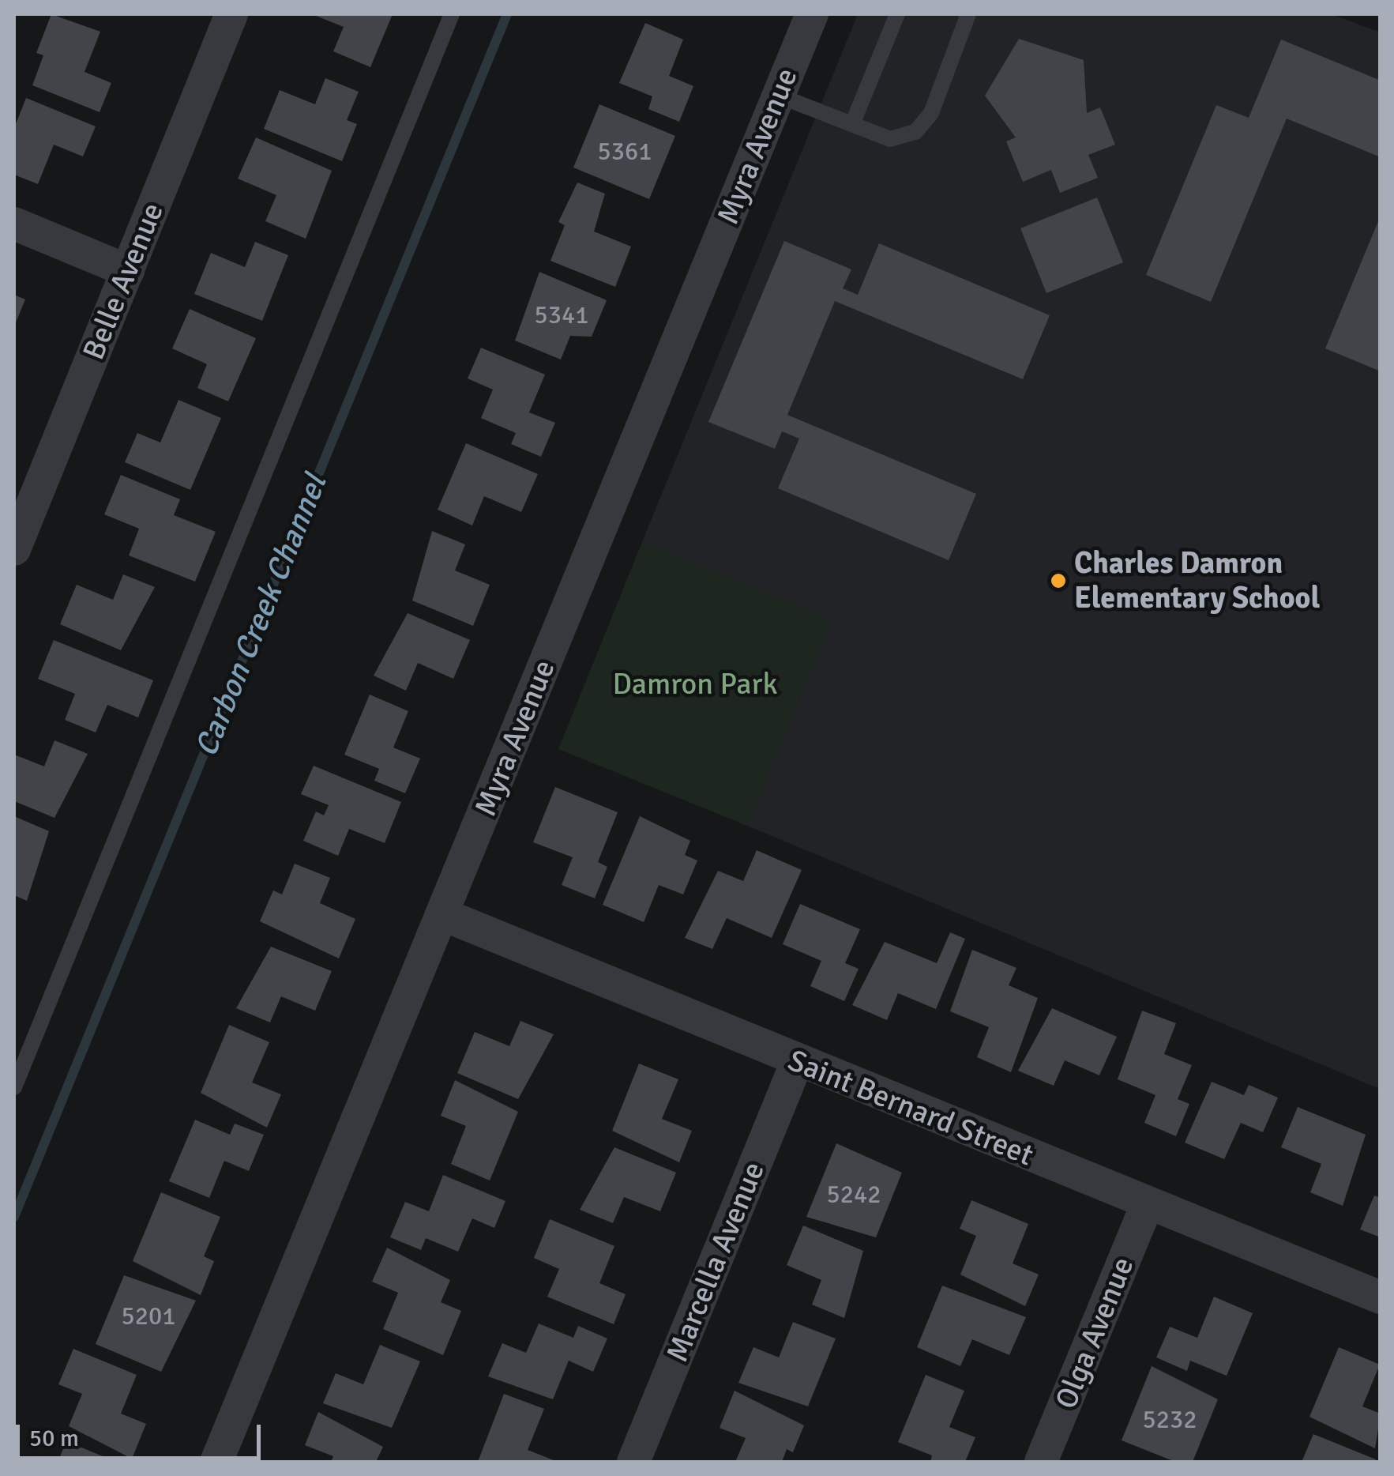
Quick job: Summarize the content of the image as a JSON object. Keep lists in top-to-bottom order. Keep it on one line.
{"streets":{"street":["Myra Avenue","Belle Avenue","Saint Bernard Street","Marcella Avenue","Olga Avenue"]},"crossings":[["Myra Avenue","Saint Bernard Street"],["Saint Bernard Street","Marcella Avenue"],["Saint Bernard Street","Olga Avenue"]],"water":["Carbon Creek Channel"],"parks":["Damron Park"],"places":["Charles Damron Elementary School"],"house_numbers":["5361","5341","5242","5201","5232"],"scale_bar":"50 m"}
